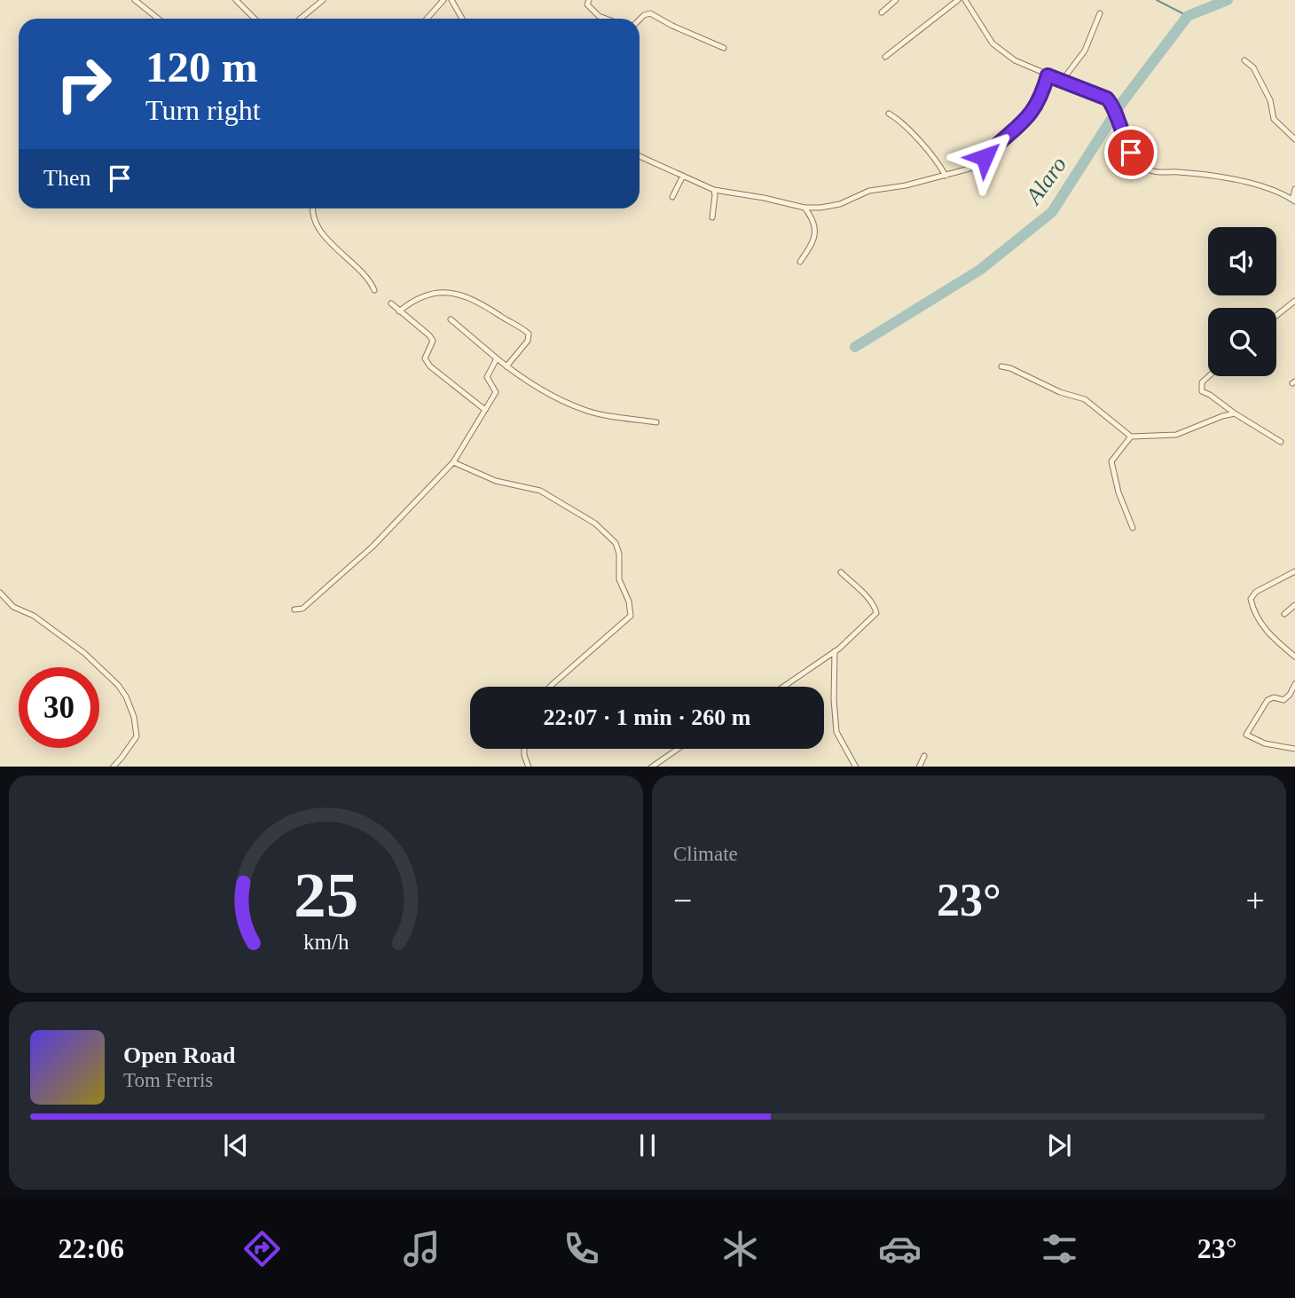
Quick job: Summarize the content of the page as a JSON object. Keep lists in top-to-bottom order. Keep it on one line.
{"water":["Alaro"],"page":{"turn":["120 m","Turn right"],"then":"Then","limit":"30","trip":"22:07 · 1 min · 260 m","tile":"Climate","heat":["−","23°","+"],"song":["Open Road","Tom Ferris"],"tabs":["22:06","23°"],"gauge":["25","km/h"]}}
